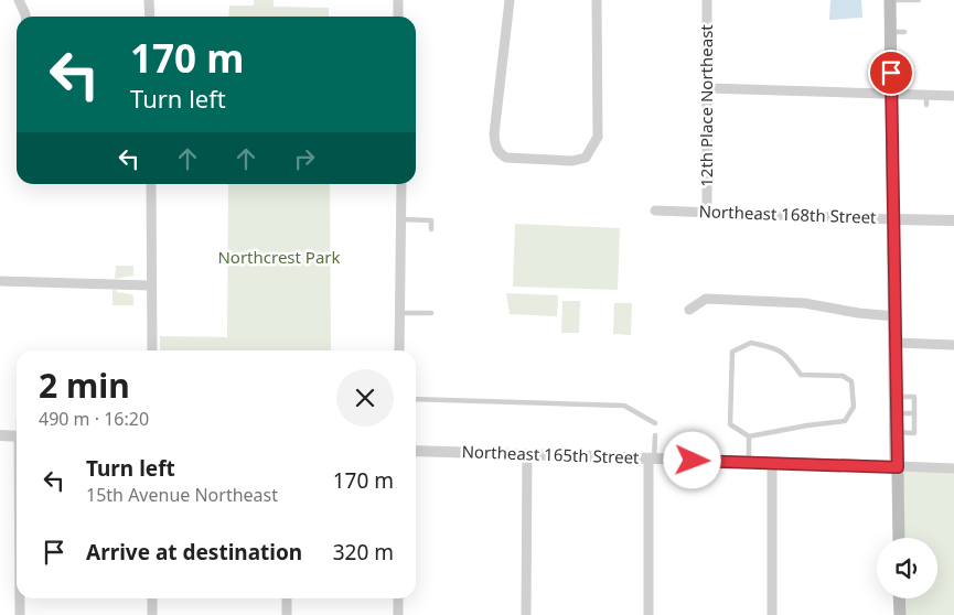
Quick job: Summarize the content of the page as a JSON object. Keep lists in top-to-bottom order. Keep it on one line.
{"streets":{"street":["12th Place Northeast","Northeast 168th Street","Northeast 165th Street"]},"crossings":[["12th Place Northeast","Northeast 168th Street"]],"parks":["Northcrest Park"],"page":{"turn":["170 m","Turn left"],"heading":["2 min","490 m · 16:20"],"list":[{"name":"Turn left","note":"15th Avenue Northeast","value":"170 m"},{"name":"Arrive at destination","value":"320 m"}]}}
